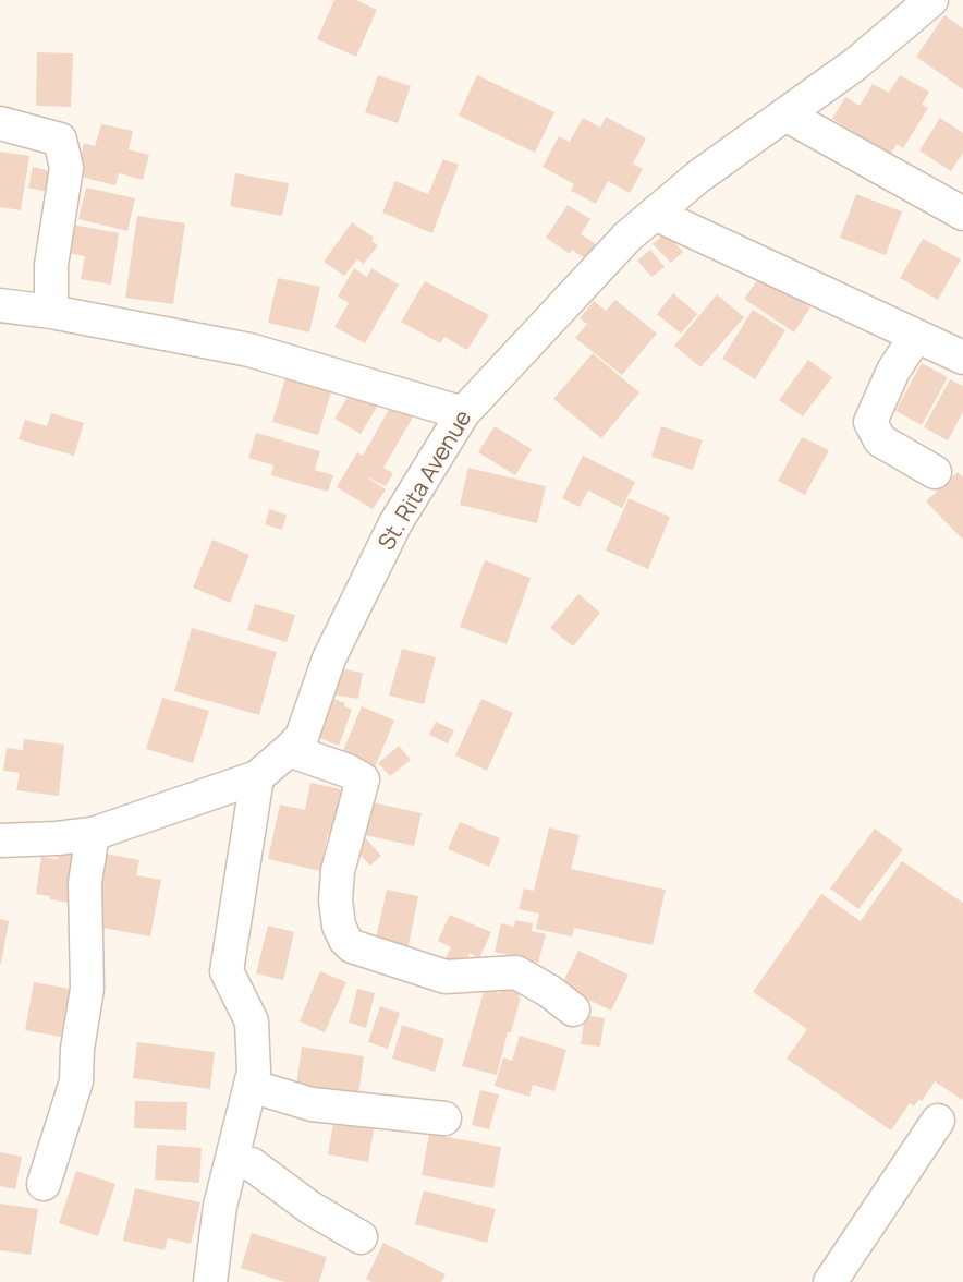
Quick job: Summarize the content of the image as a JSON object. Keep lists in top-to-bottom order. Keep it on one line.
{"streets":{"street":["St. Rita Avenue"]}}
